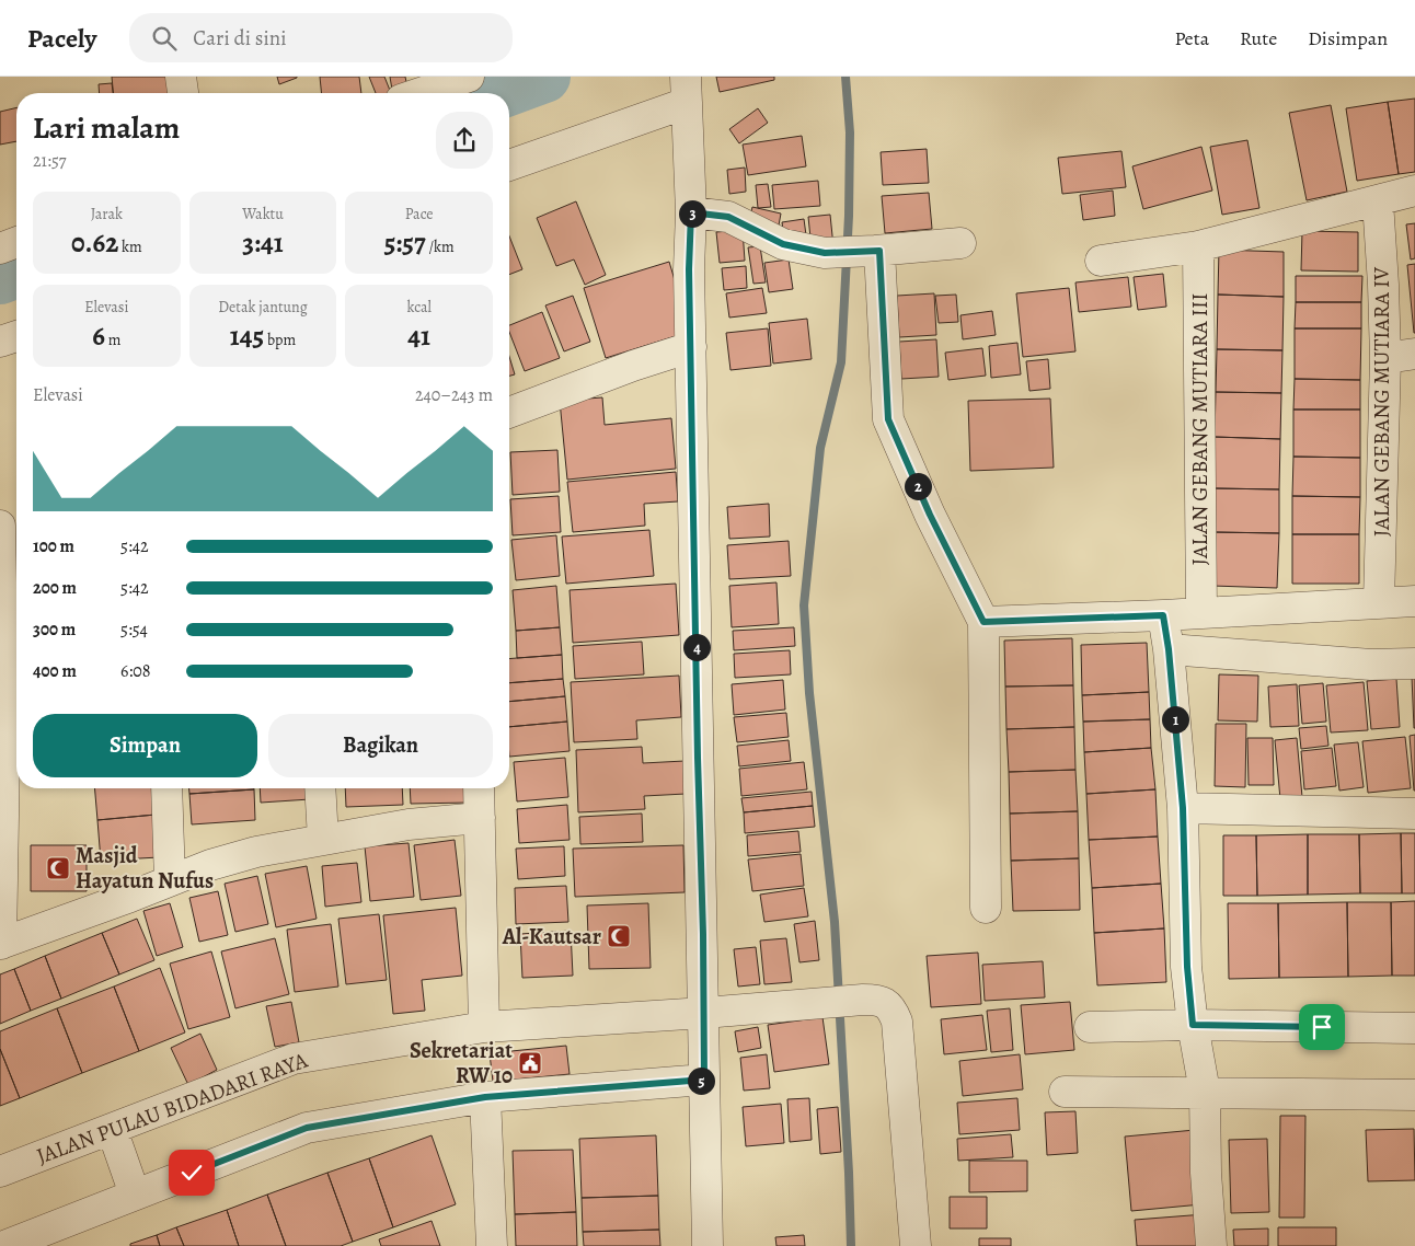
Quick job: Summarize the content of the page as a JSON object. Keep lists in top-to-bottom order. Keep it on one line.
{"streets":{"street":["JALAN GEBANG MUTIARA IV","JALAN GEBANG MUTIARA III","JALAN PULAU BIDADARI RAYA"]},"places":{"mosque":["Masjid Hayatun Nufus","Al-Kautsar"],"public building":["Sekretariat RW 10"]},"page":{"header":"Pacely","search":"Cari di sini","nav":["Peta","Rute","Disimpan"],"heading":["Lari malam","21:57"],"stats":[["Jarak","0.62 km"],["Waktu","3:41"],["Pace","5:57 /km"],["Elevasi","6 m"],["Detak jantung","145 bpm"],["kcal","41"]],"pins":["3","2","4","1","5"],"chart":["Elevasi","240–243 m"],"list":[{"name":"100 m","note":"5:42"},{"name":"200 m","note":"5:42"},{"name":"300 m","note":"5:54"},{"name":"400 m","note":"6:08"}],"buttons":["Simpan","Bagikan"]}}
